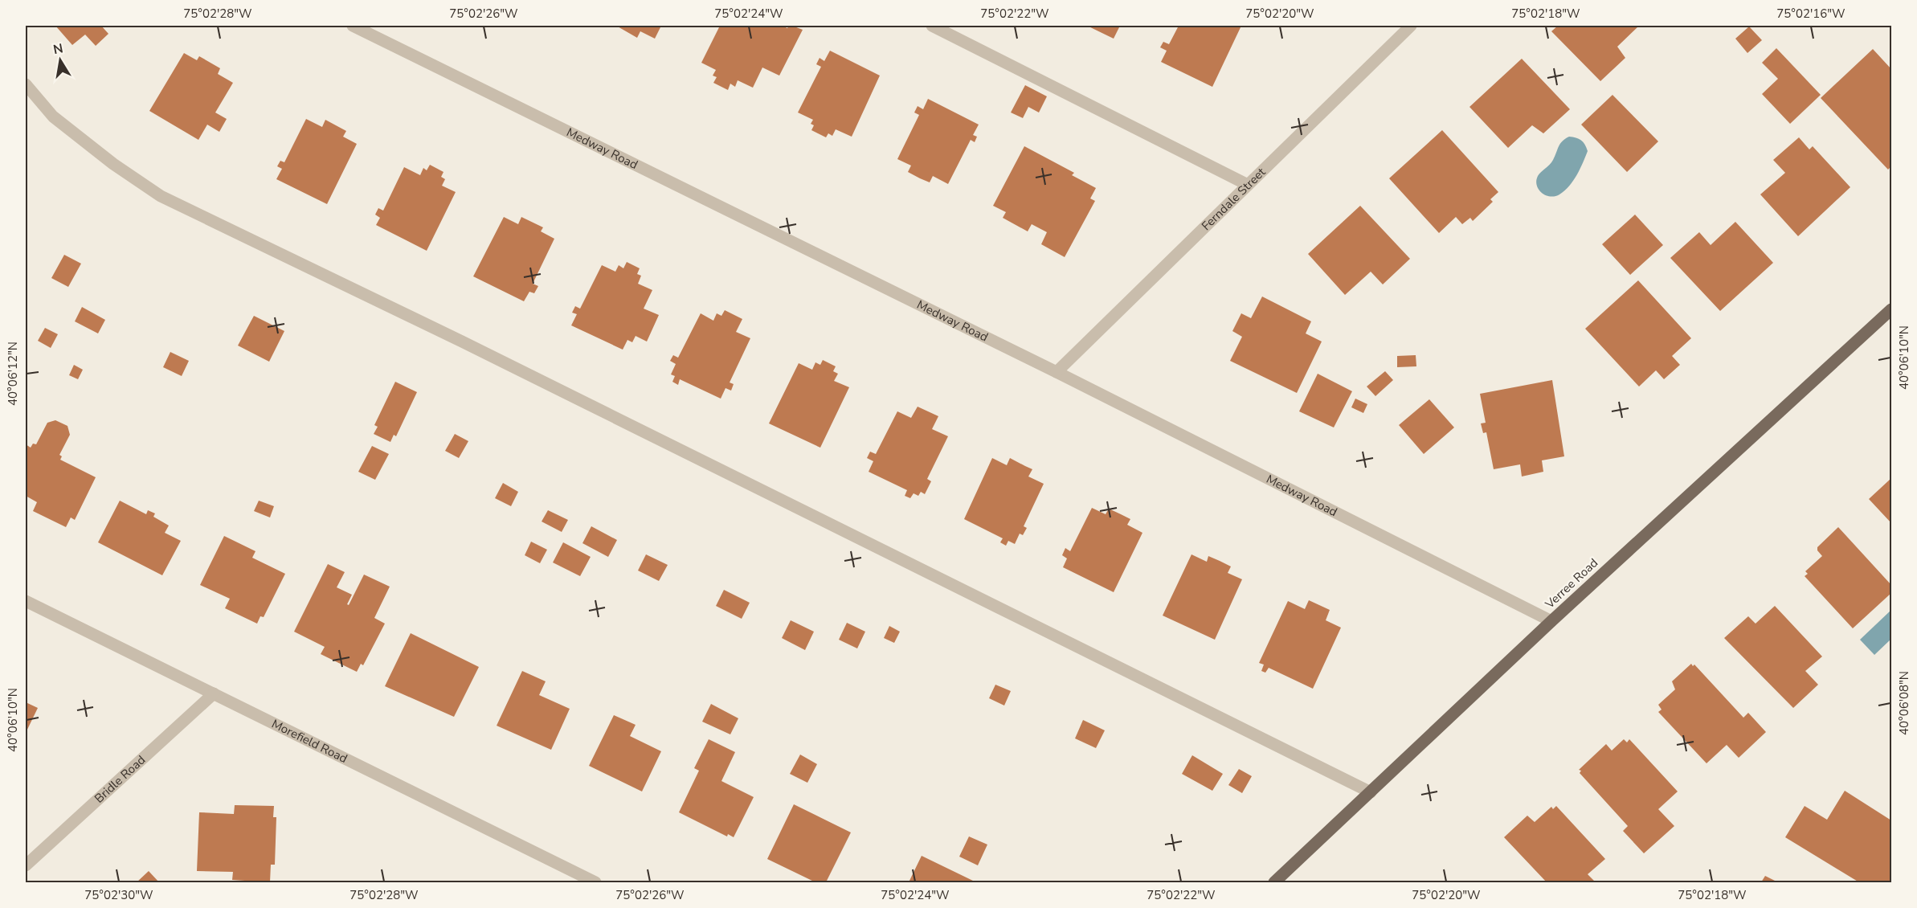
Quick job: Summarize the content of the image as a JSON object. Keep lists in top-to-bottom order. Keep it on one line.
{"streets":{"main road":["Verree Road"],"street":["Medway Road","Ferndale Street","Morefield Road","Bridle Road"]},"crossings":[["Medway Road","Ferndale Street"],["Medway Road","Verree Road"],["Morefield Road","Bridle Road"]],"north":"top","coordinates":["75°02'28\"W","75°02'26\"W","75°02'24\"W","75°02'22\"W","75°02'20\"W","75°02'18\"W","75°02'16\"W","40°06'10\"N","40°06'12\"N","40°06'08\"N","75°02'30\"W"]}
